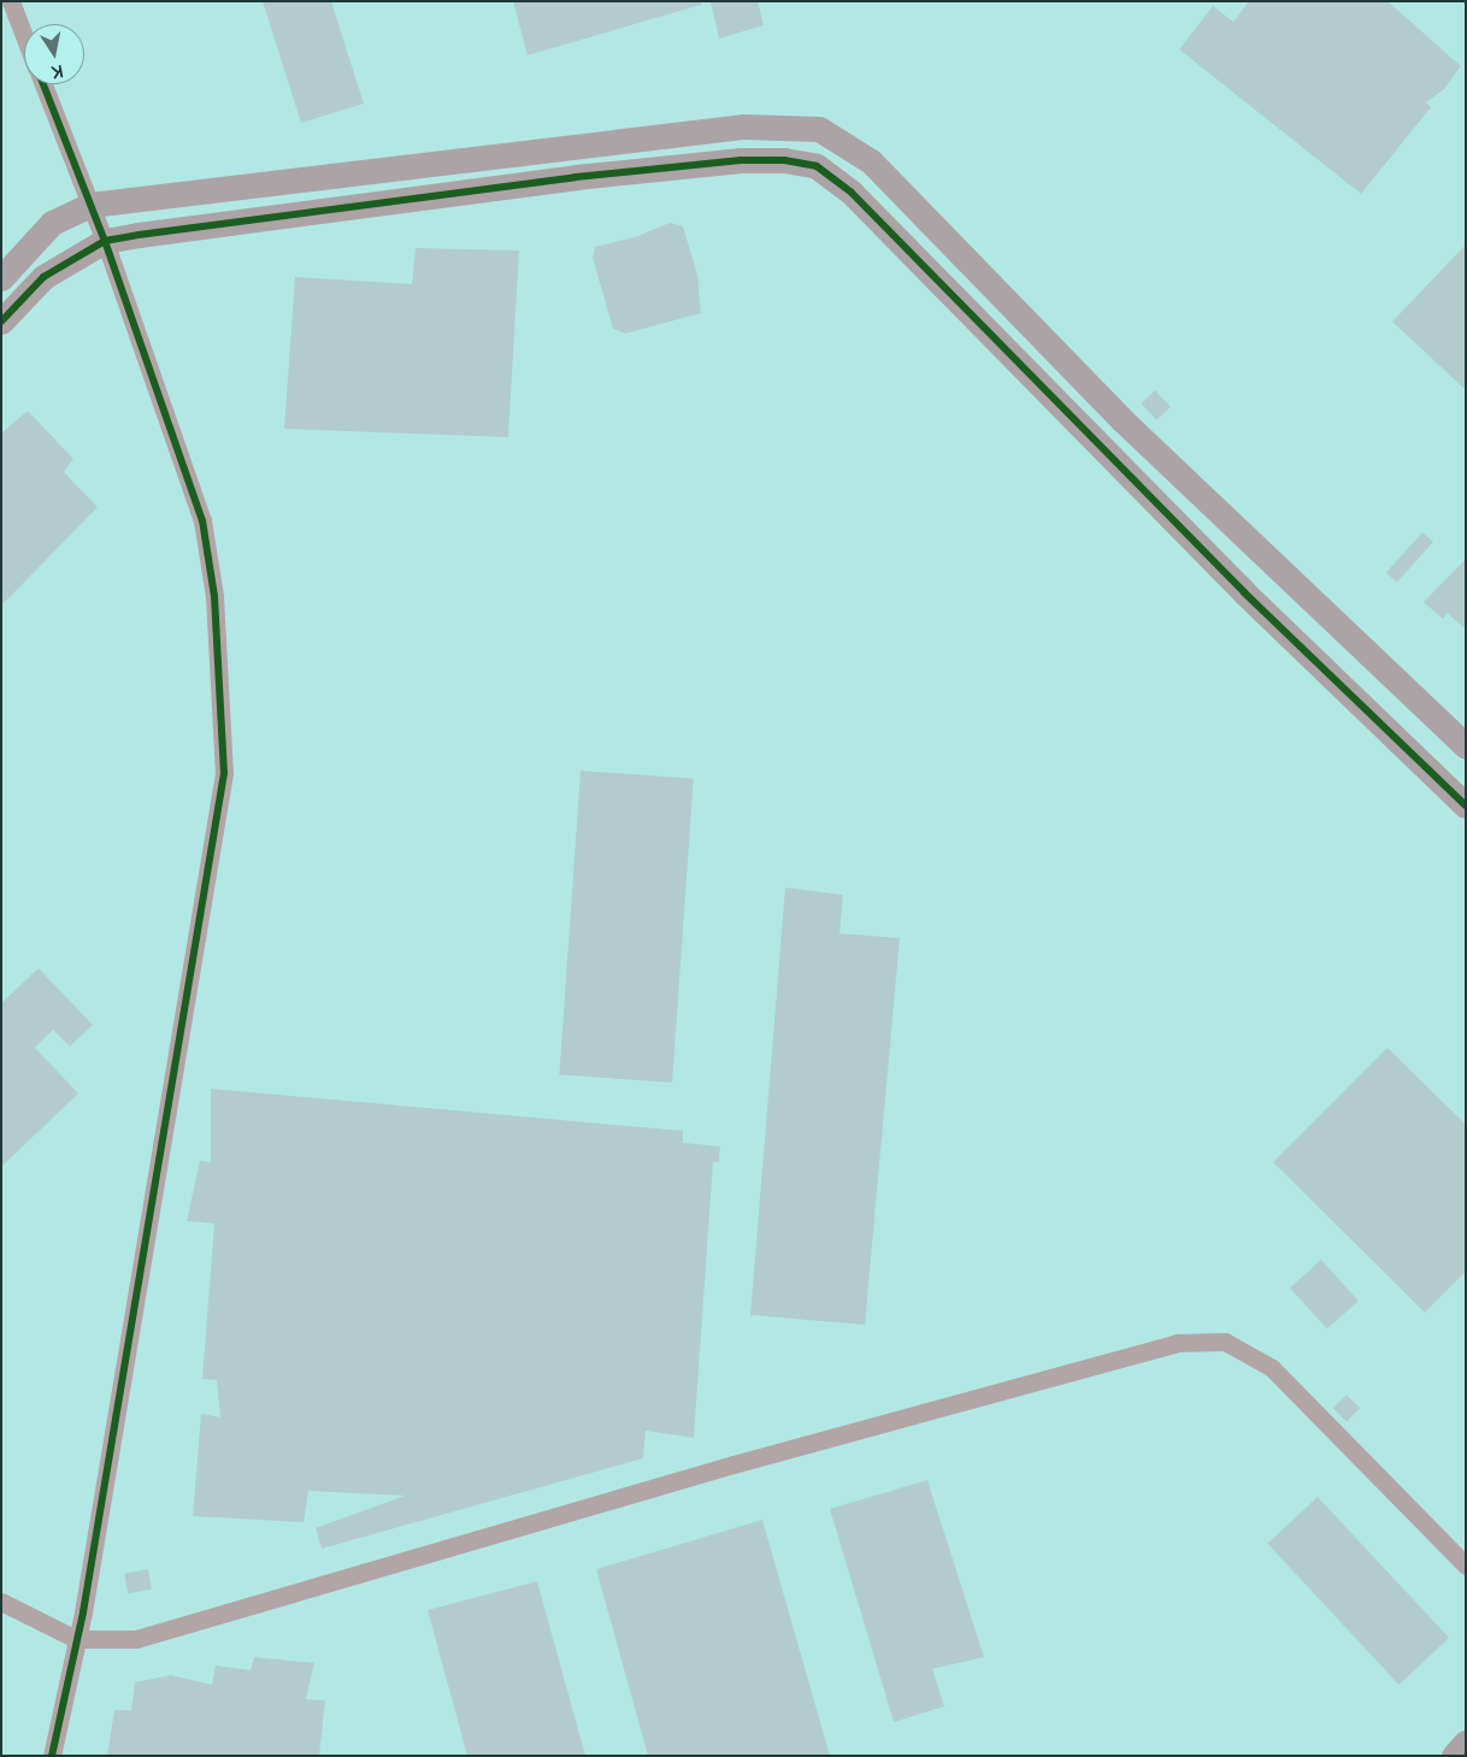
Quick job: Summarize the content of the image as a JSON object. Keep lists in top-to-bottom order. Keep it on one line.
{"north":"bottom"}
